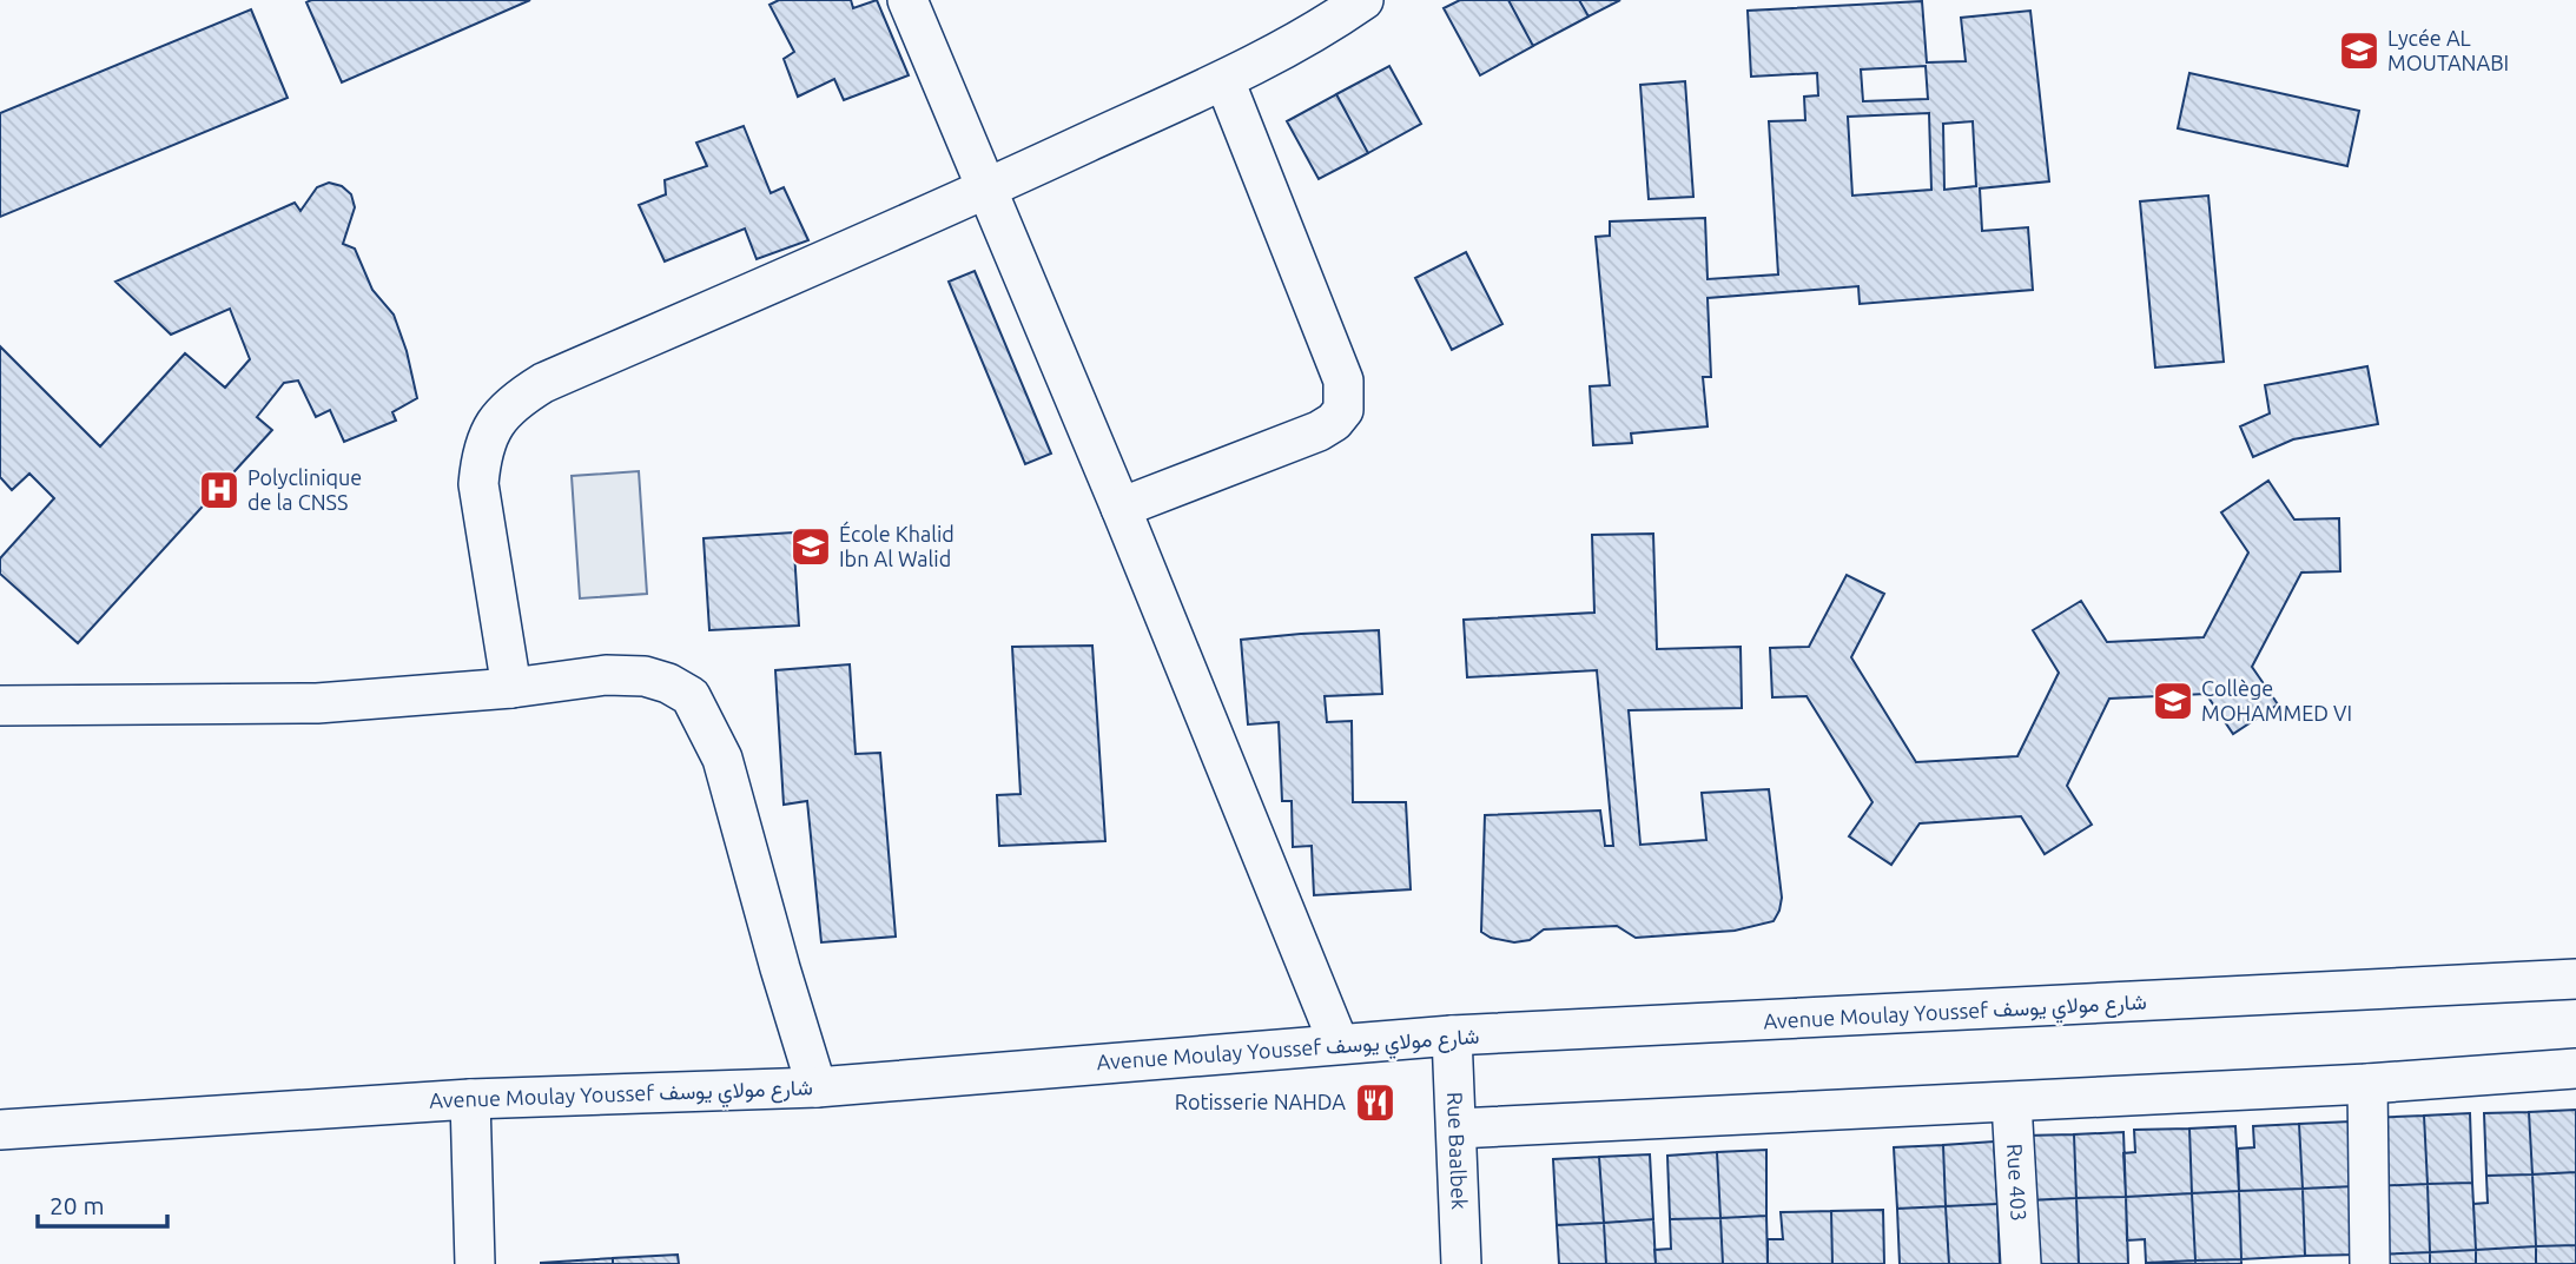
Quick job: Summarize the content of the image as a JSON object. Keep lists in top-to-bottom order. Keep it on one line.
{"streets":{"street":["Avenue Moulay Youssef شارع مولاي يوسف","Rue Baalbek","Rue 403"]},"crossings":[["Avenue Moulay Youssef شارع مولاي يوسف","Rue Baalbek"]],"places":{"school or university":["Lycée AL MOUTANABI","École Khalid Ibn Al Walid","Collège MOHAMMED VI"],"hospital":["Polyclinique de la CNSS"],"restaurant":["Rotisserie NAHDA"]},"scale_bar":"20 m"}
